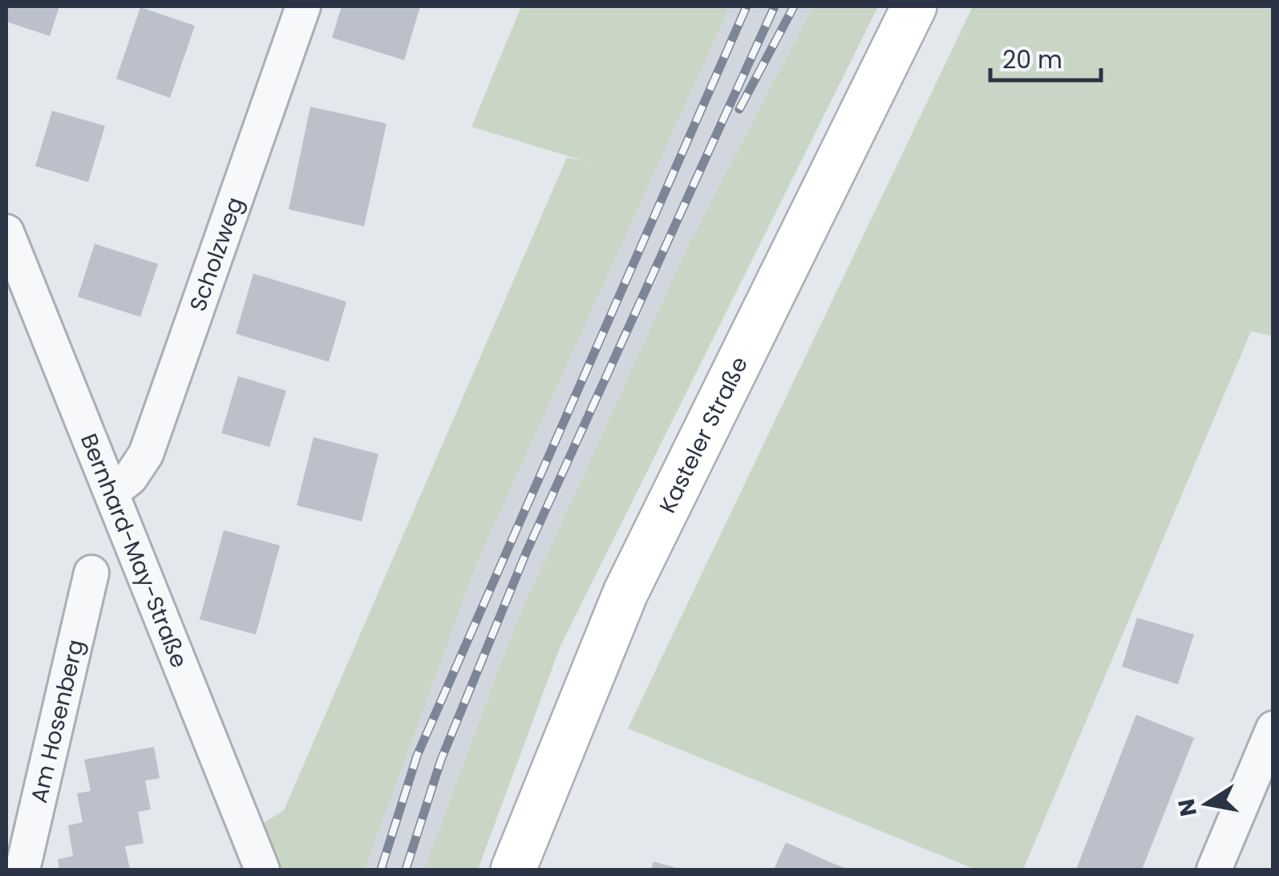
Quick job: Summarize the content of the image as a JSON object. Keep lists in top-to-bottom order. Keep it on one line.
{"streets":{"main road":["Kasteler Straße"],"street":["Scholzweg","Bernhard-May-Straße","Am Hosenberg"]},"crossings":[["Scholzweg","Bernhard-May-Straße"]],"scale_bar":"20 m","north":"left"}
